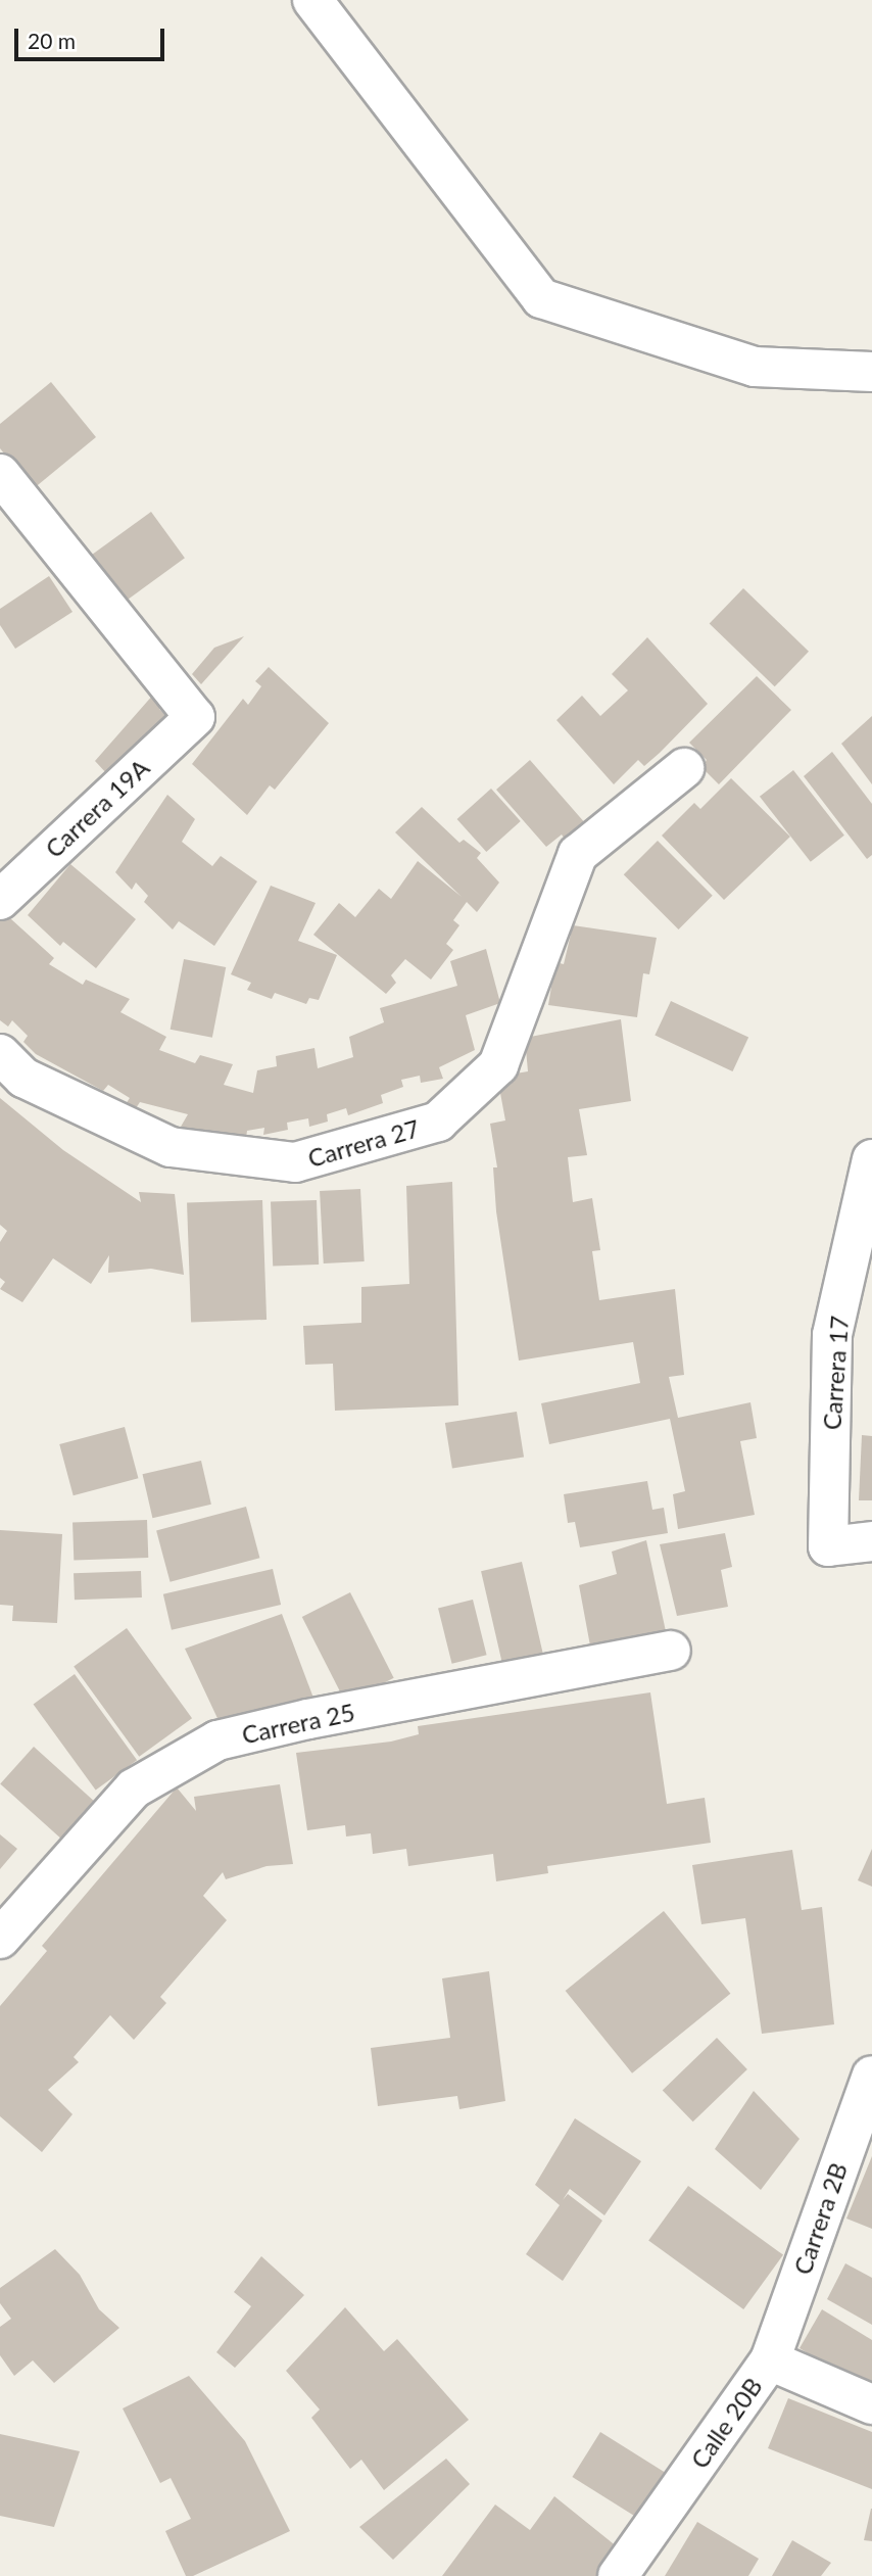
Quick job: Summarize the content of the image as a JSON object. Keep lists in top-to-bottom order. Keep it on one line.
{"streets":{"street":["Carrera 19A","Carrera 27","Carrera 17","Carrera 25","Carrera 2B","Calle 20B"]},"crossings":[["Carrera 2B","Calle 20B"]],"scale_bar":"20 m"}
